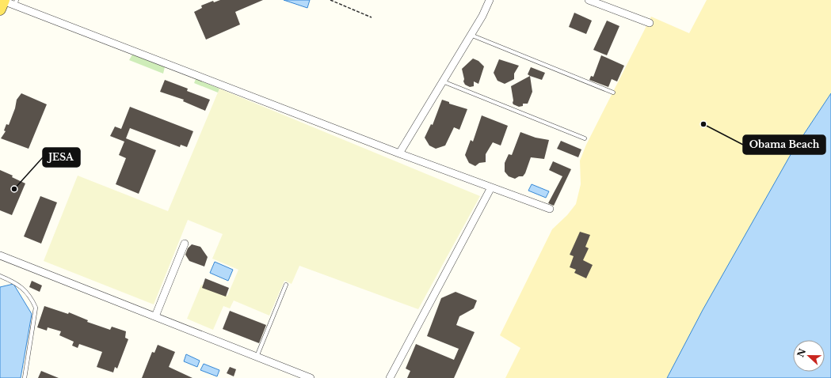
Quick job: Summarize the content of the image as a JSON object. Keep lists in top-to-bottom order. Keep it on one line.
{"places":["Obama Beach","JESA"],"north":"left"}
